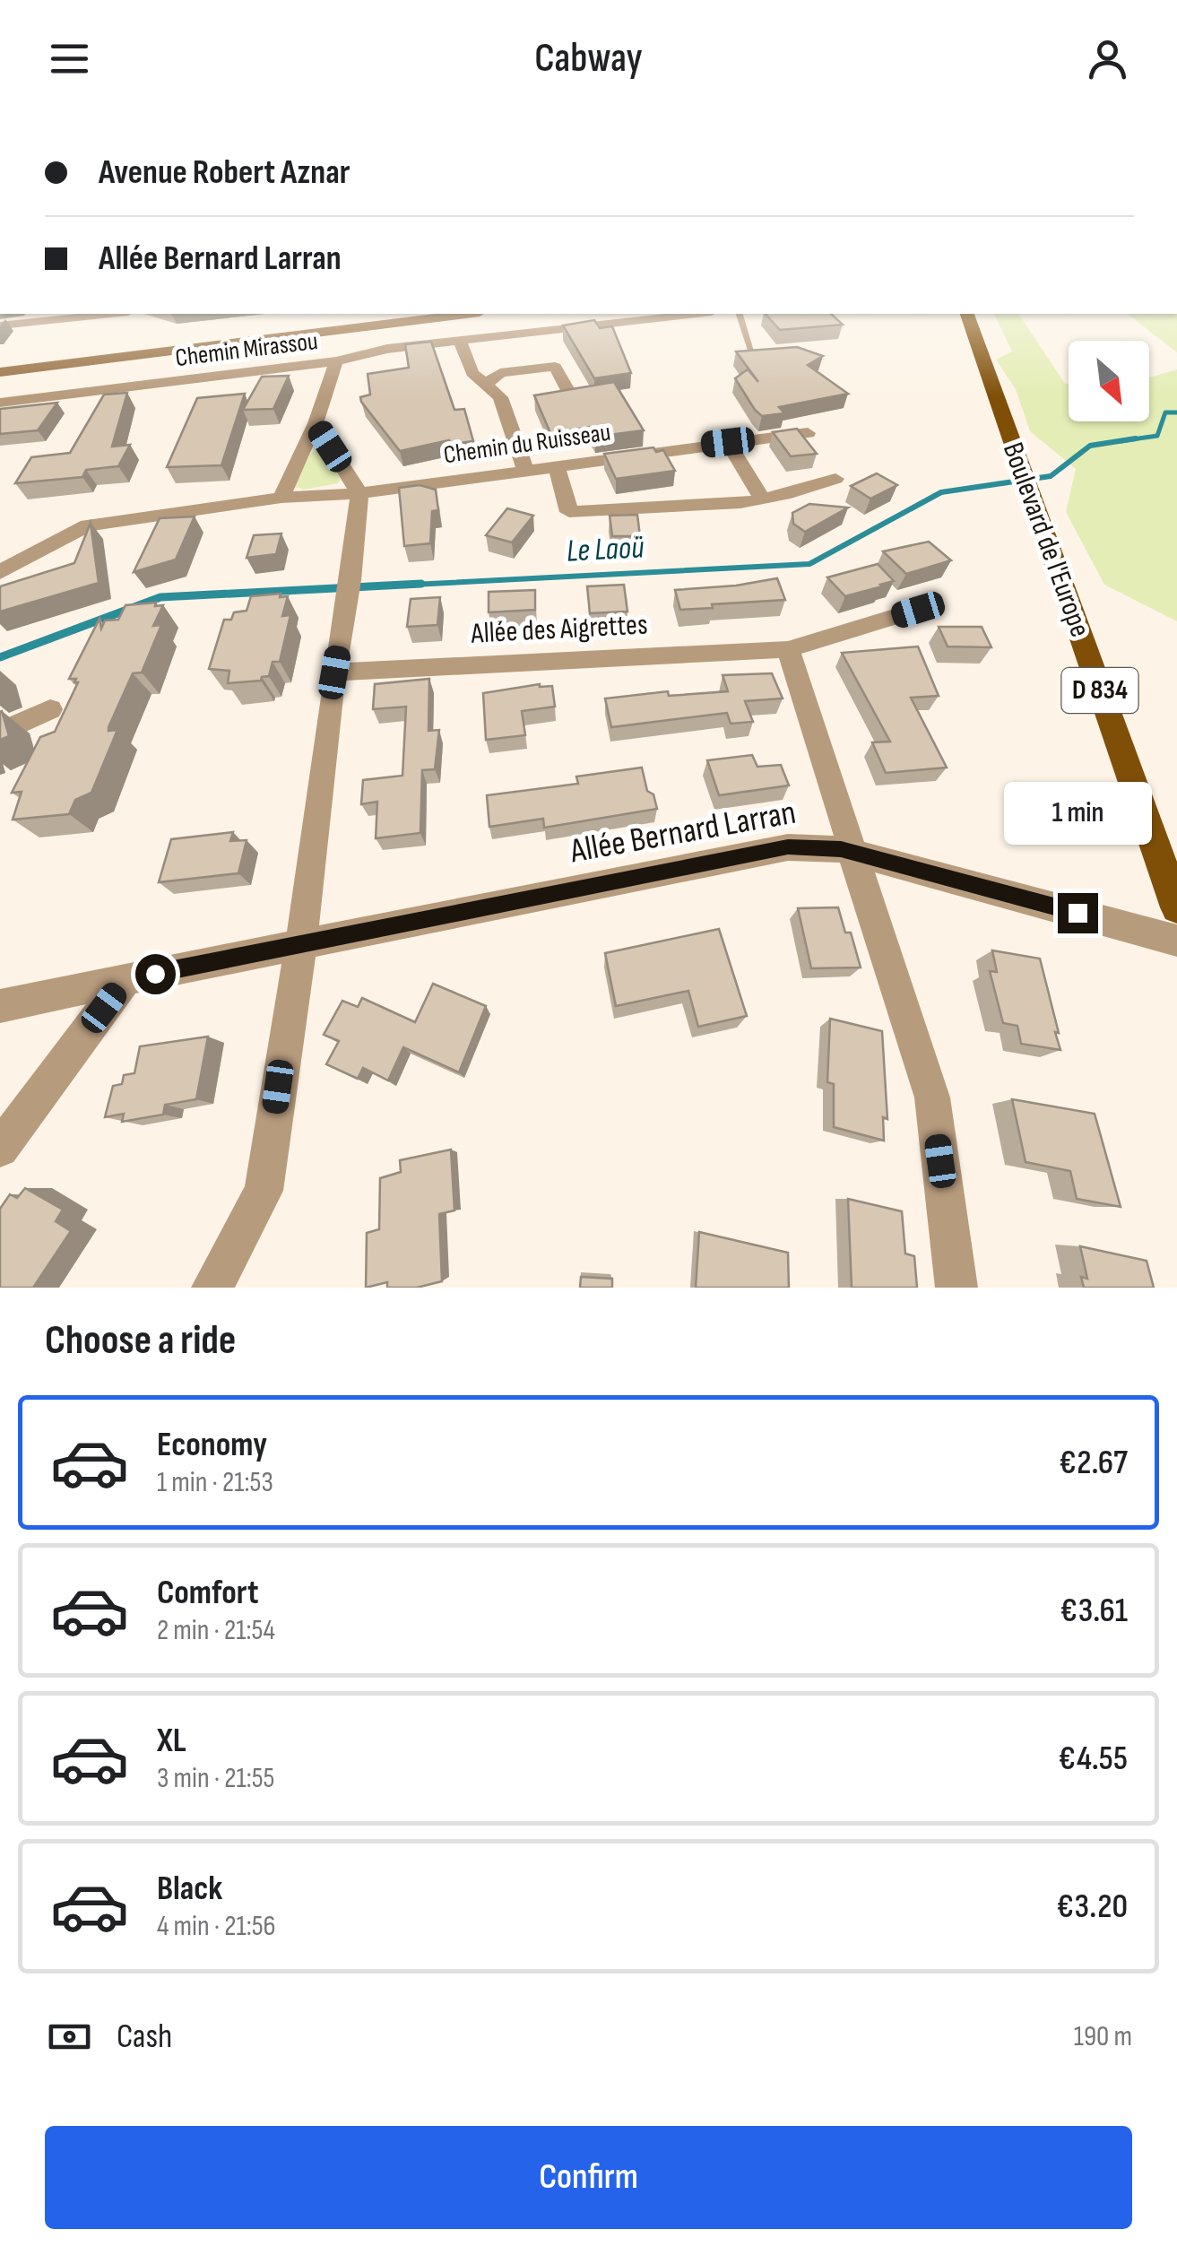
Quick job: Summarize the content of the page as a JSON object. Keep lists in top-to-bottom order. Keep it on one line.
{"streets":{"main road":["Boulevard de l'Europe","D 834"],"street":["Chemin Mirassou","Chemin du Ruisseau","Allée des Aigrettes","Allée Bernard Larran"]},"water":["Le Laoü"],"north":"bottom right","page":{"header":"Cabway","banner":["Avenue Robert Aznar","Allée Bernard Larran"],"bubble":"1 min","heading":"Choose a ride","list":[{"name":"Economy","note":"1 min · 21:53","value":"€2.67"},{"name":"Comfort","note":"2 min · 21:54","value":"€3.61"},{"name":"XL","note":"3 min · 21:55","value":"€4.55"},{"name":"Black","note":"4 min · 21:56","value":"€3.20"}],"pay":["Cash","190 m"],"buttons":"Confirm"}}
